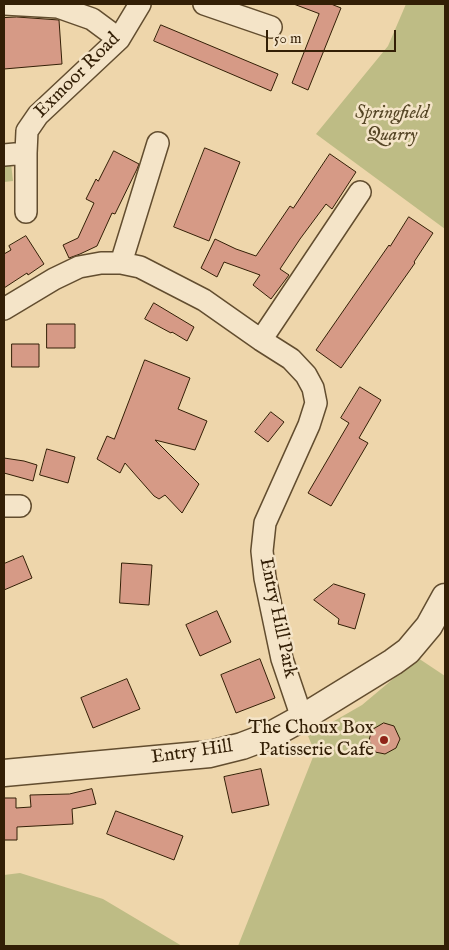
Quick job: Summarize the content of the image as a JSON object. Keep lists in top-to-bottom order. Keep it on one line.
{"streets":{"street":["Exmoor Road","Entry Hill Park","Entry Hill"]},"crossings":[["Entry Hill Park","Entry Hill"]],"parks":["Springfield Quarry"],"places":["The Choux Box Patisserie Cafe"],"scale_bar":"50 m"}
